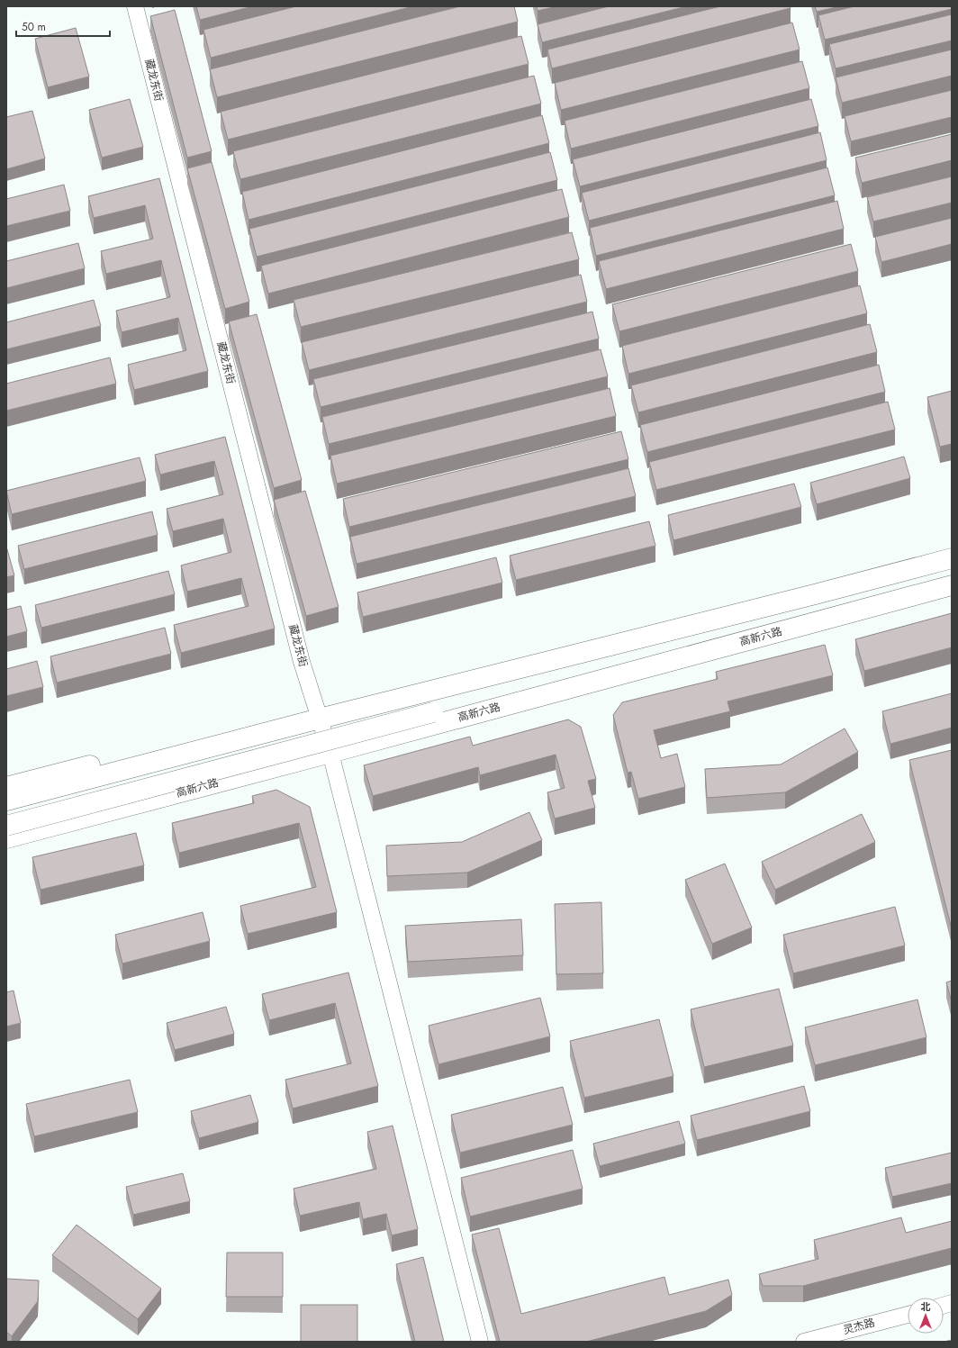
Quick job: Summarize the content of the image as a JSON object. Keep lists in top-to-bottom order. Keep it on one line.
{"streets":{"main road":["高新六路"],"street":["藏龙东街","灵杰路"]},"crossings":[["藏龙东街","高新六路"]],"scale_bar":"50 m","north":"top"}
